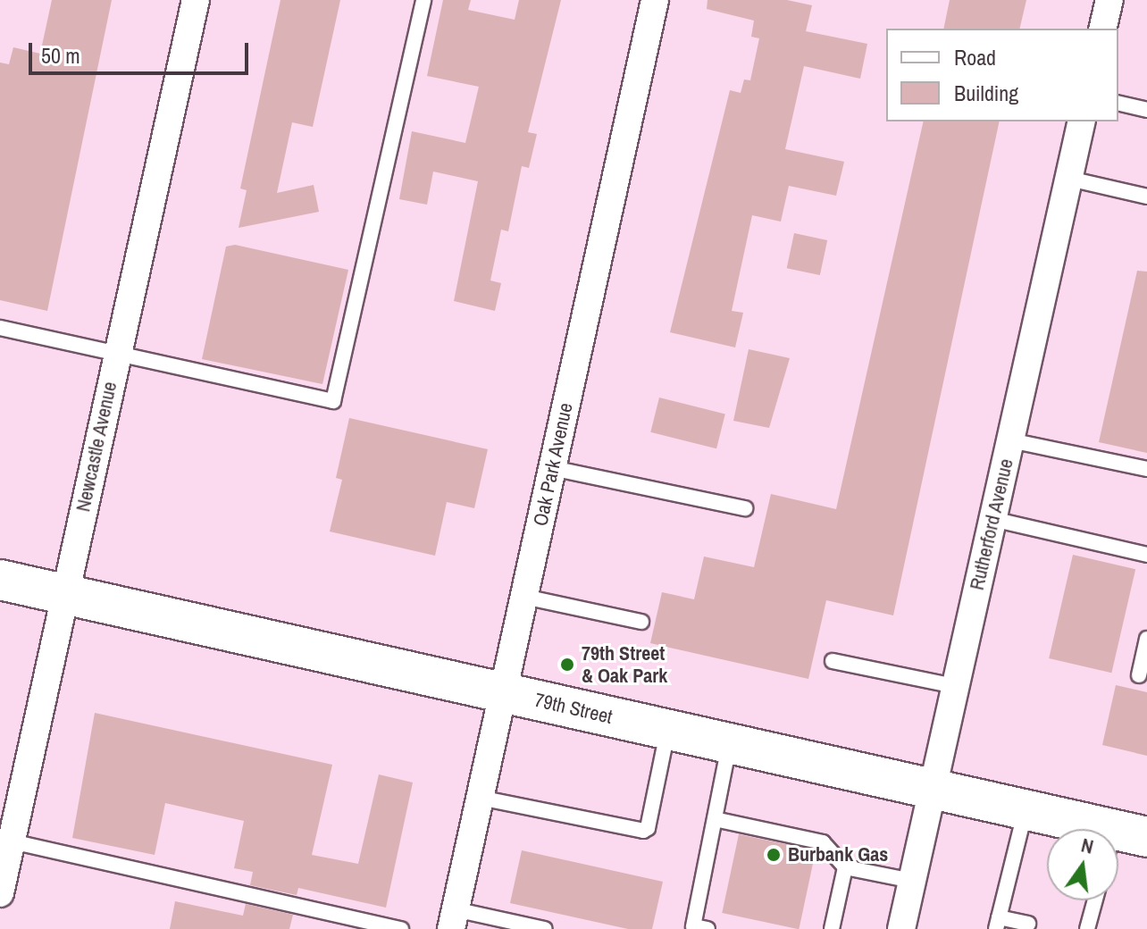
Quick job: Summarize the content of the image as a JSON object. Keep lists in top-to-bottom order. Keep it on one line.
{"streets":{"main road":["79th Street"],"street":["Newcastle Avenue","Oak Park Avenue","Rutherford Avenue"]},"crossings":[["Newcastle Avenue","79th Street"],["Oak Park Avenue","79th Street"],["Rutherford Avenue","79th Street"]],"places":["79th Street & Oak Park","Burbank Gas"],"legend":["Road","Building"],"scale_bar":"50 m","north":"top"}
